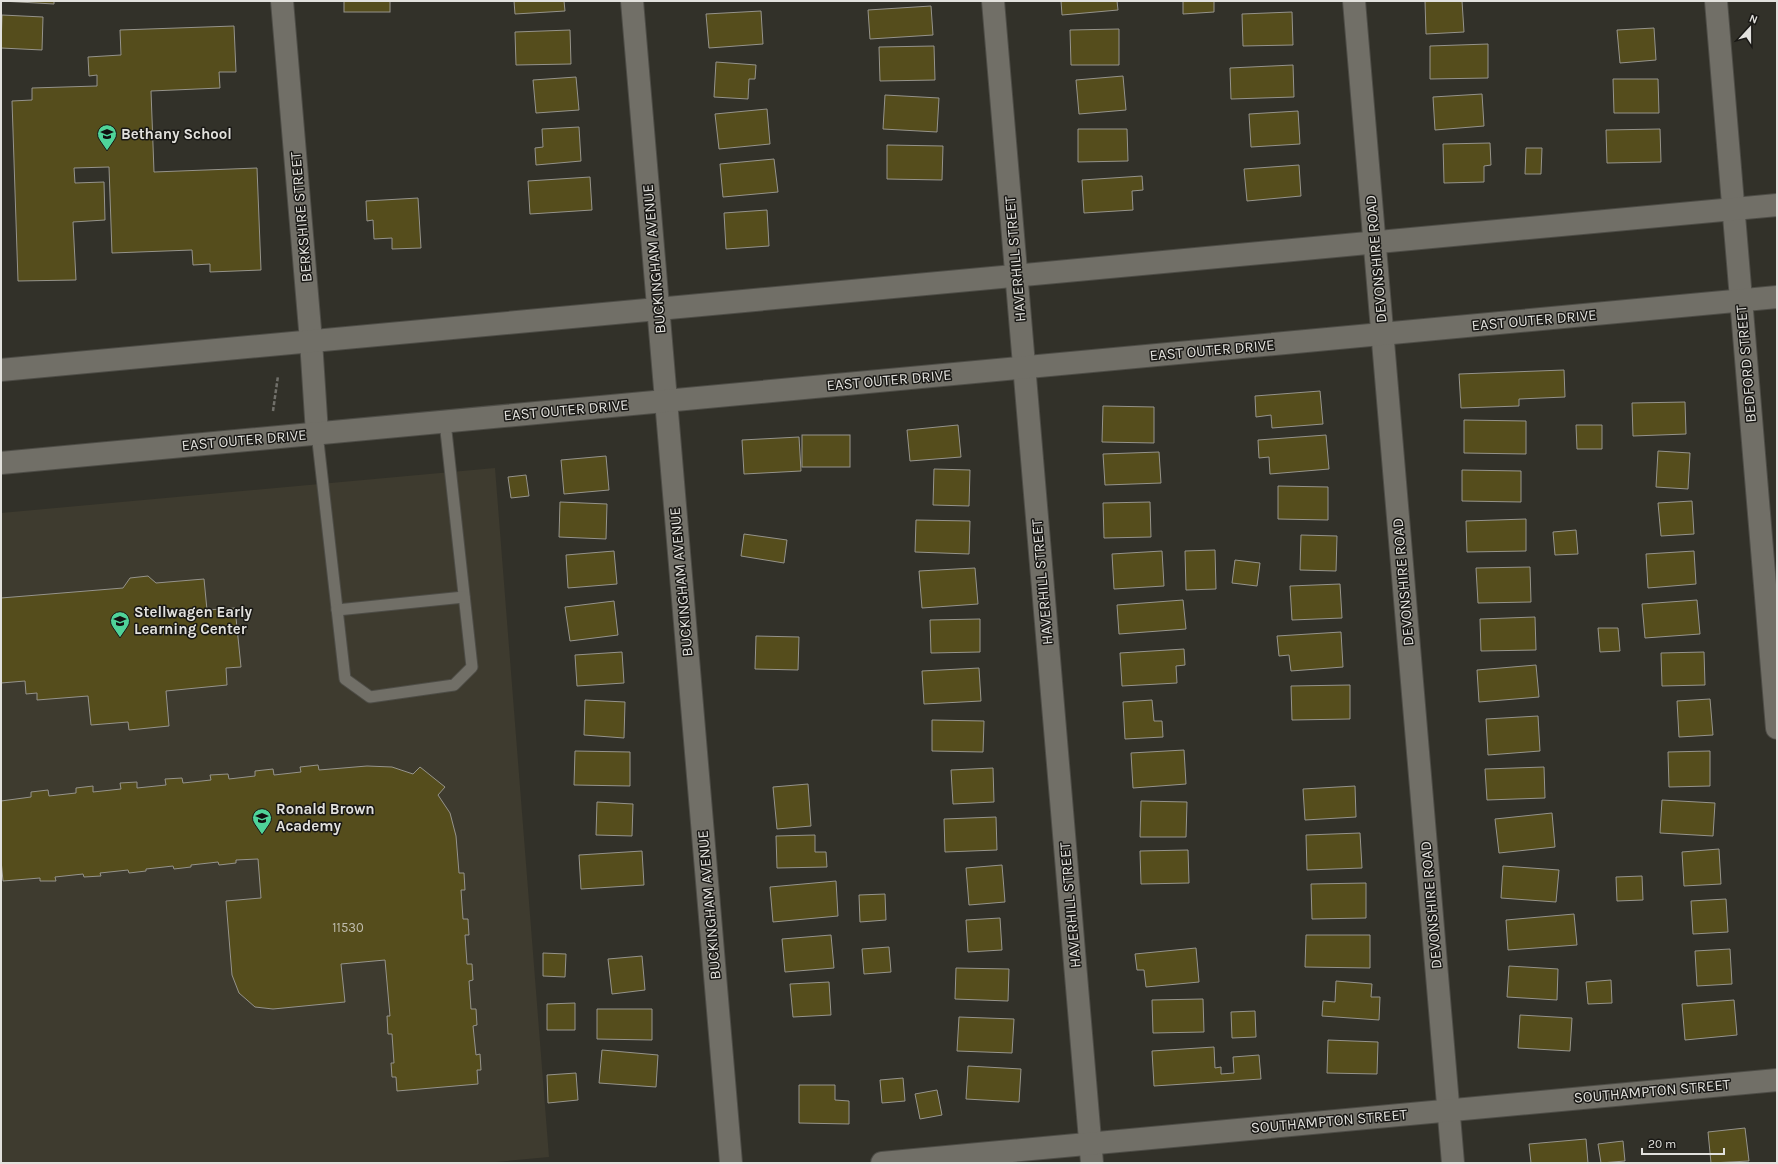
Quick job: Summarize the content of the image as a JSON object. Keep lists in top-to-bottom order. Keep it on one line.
{"streets":{"street":["BERKSHIRE STREET","BUCKINGHAM AVENUE","HAVERHILL STREET","DEVONSHIRE ROAD","EAST OUTER DRIVE","BEDFORD STREET","SOUTHAMPTON STREET"]},"crossings":[["BERKSHIRE STREET","EAST OUTER DRIVE"],["BUCKINGHAM AVENUE","EAST OUTER DRIVE"],["HAVERHILL STREET","EAST OUTER DRIVE"],["HAVERHILL STREET","SOUTHAMPTON STREET"],["DEVONSHIRE ROAD","EAST OUTER DRIVE"],["DEVONSHIRE ROAD","SOUTHAMPTON STREET"],["EAST OUTER DRIVE","BEDFORD STREET"]],"places":{"school or university":["Bethany School","Stellwagen Early Learning Center","Ronald Brown Academy"]},"house_numbers":["11530"],"scale_bar":"20 m","north":"top"}
